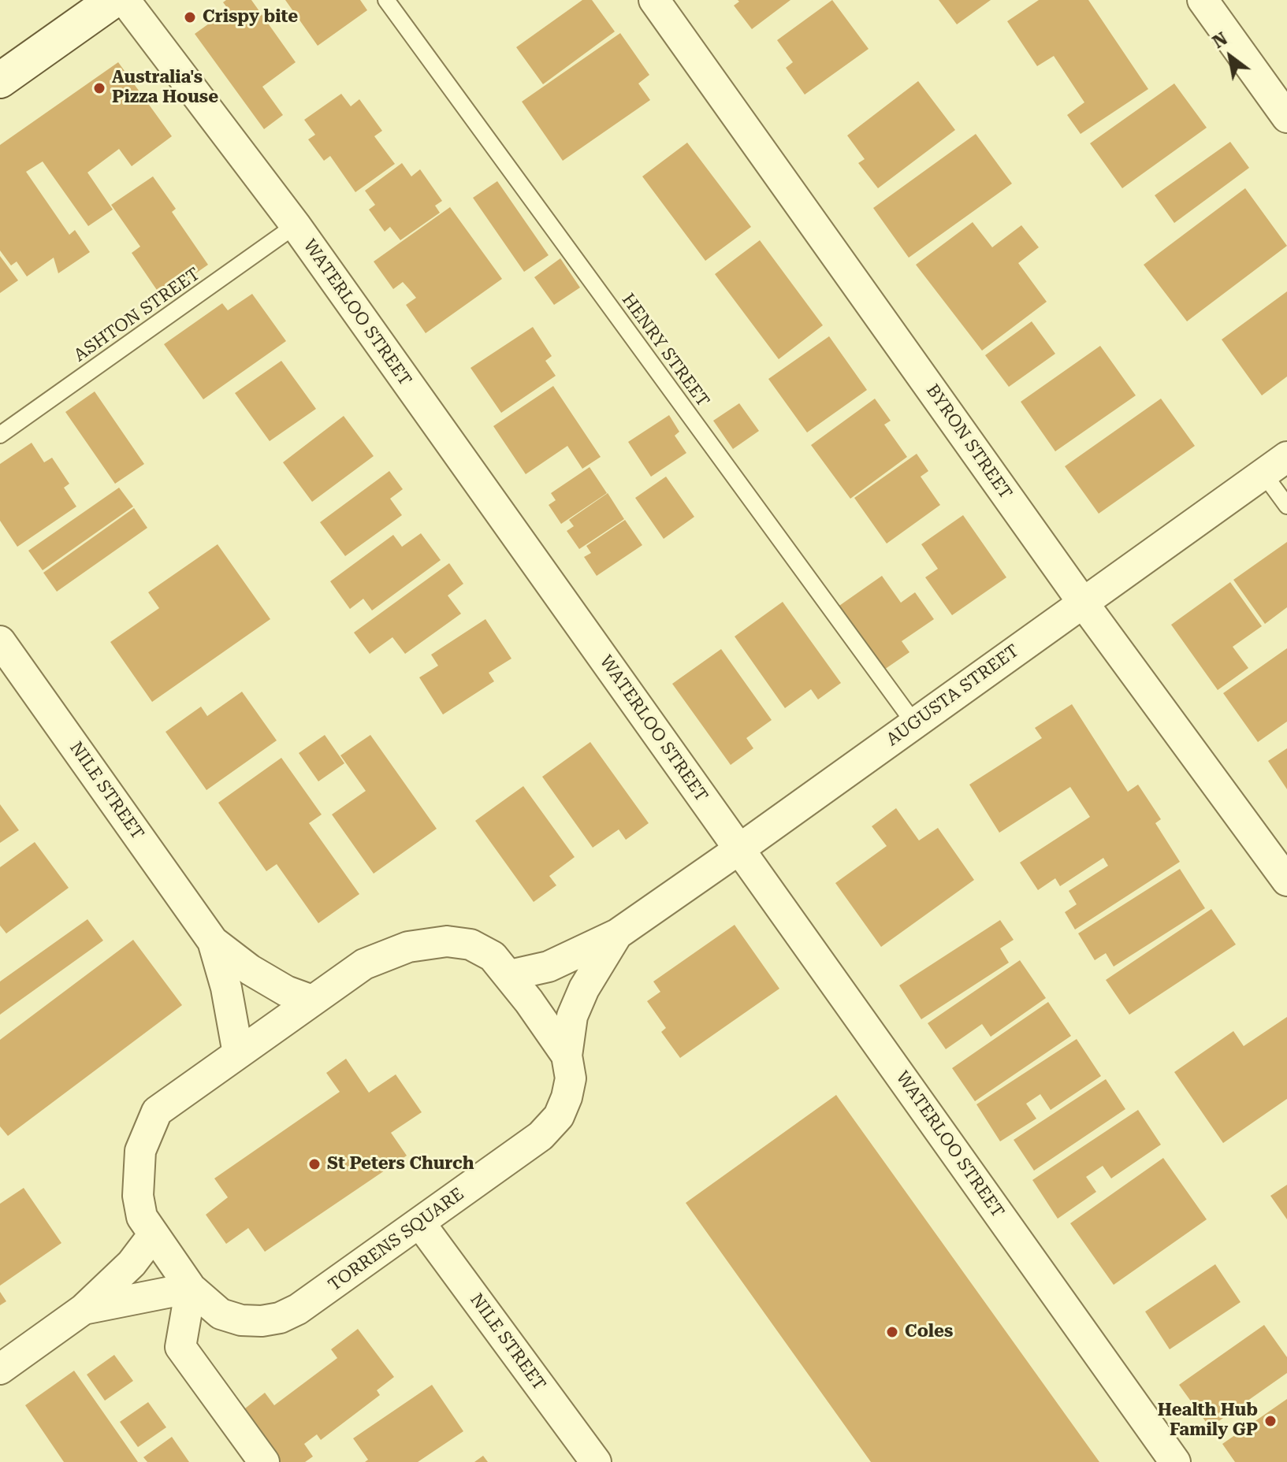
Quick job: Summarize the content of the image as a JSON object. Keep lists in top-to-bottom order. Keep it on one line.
{"streets":{"street":["WATERLOO STREET","BYRON STREET","AUGUSTA STREET","NILE STREET","TORRENS SQUARE"],"lane":["ASHTON STREET","HENRY STREET"]},"crossings":[["WATERLOO STREET","ASHTON STREET"],["WATERLOO STREET","AUGUSTA STREET"],["HENRY STREET","AUGUSTA STREET"],["BYRON STREET","AUGUSTA STREET"],["AUGUSTA STREET","TORRENS SQUARE"],["NILE STREET","TORRENS SQUARE"]],"places":["Crispy bite","Australia's Pizza House","St Peters Church","Coles","Health Hub Family GP"],"north":"top left"}
